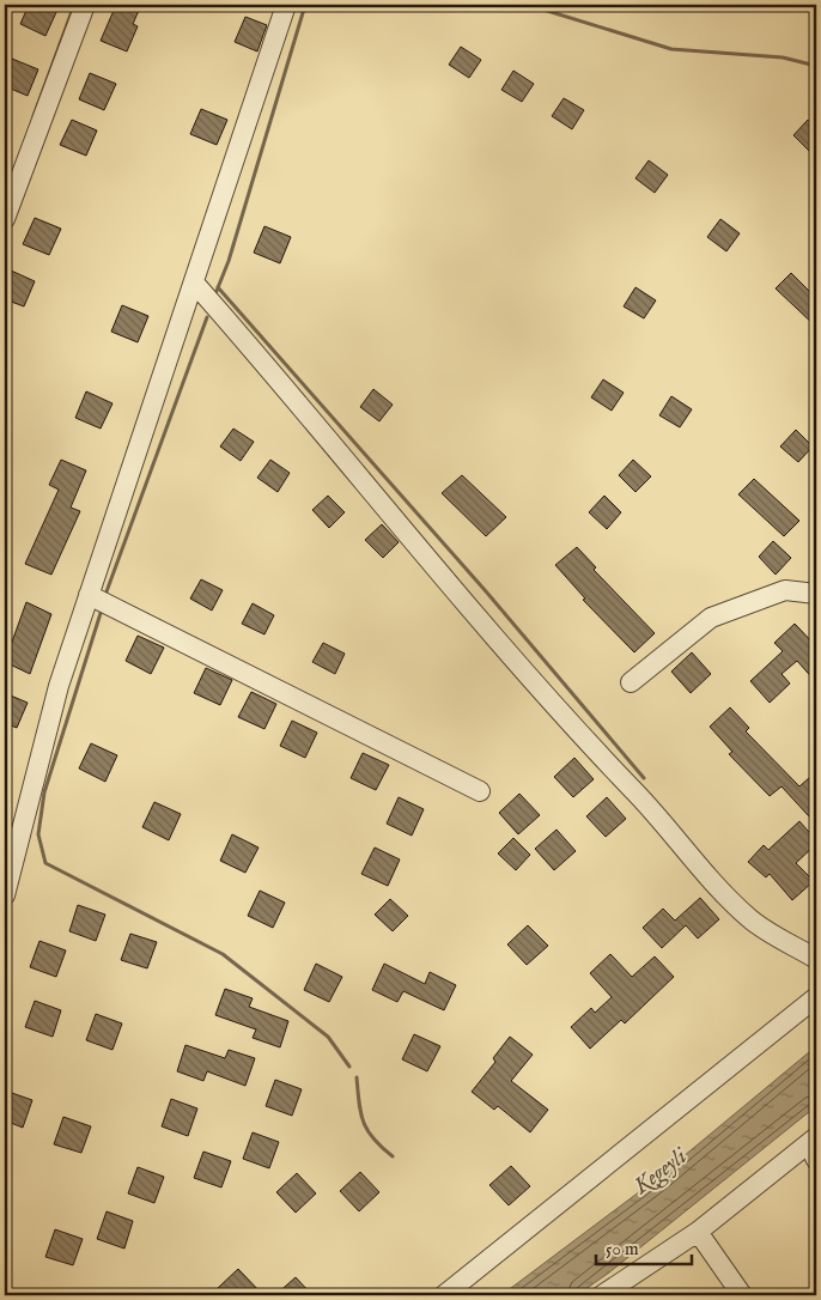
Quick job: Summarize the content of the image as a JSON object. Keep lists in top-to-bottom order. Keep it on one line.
{"water":["Kegeyli"],"scale_bar":"50 m"}
